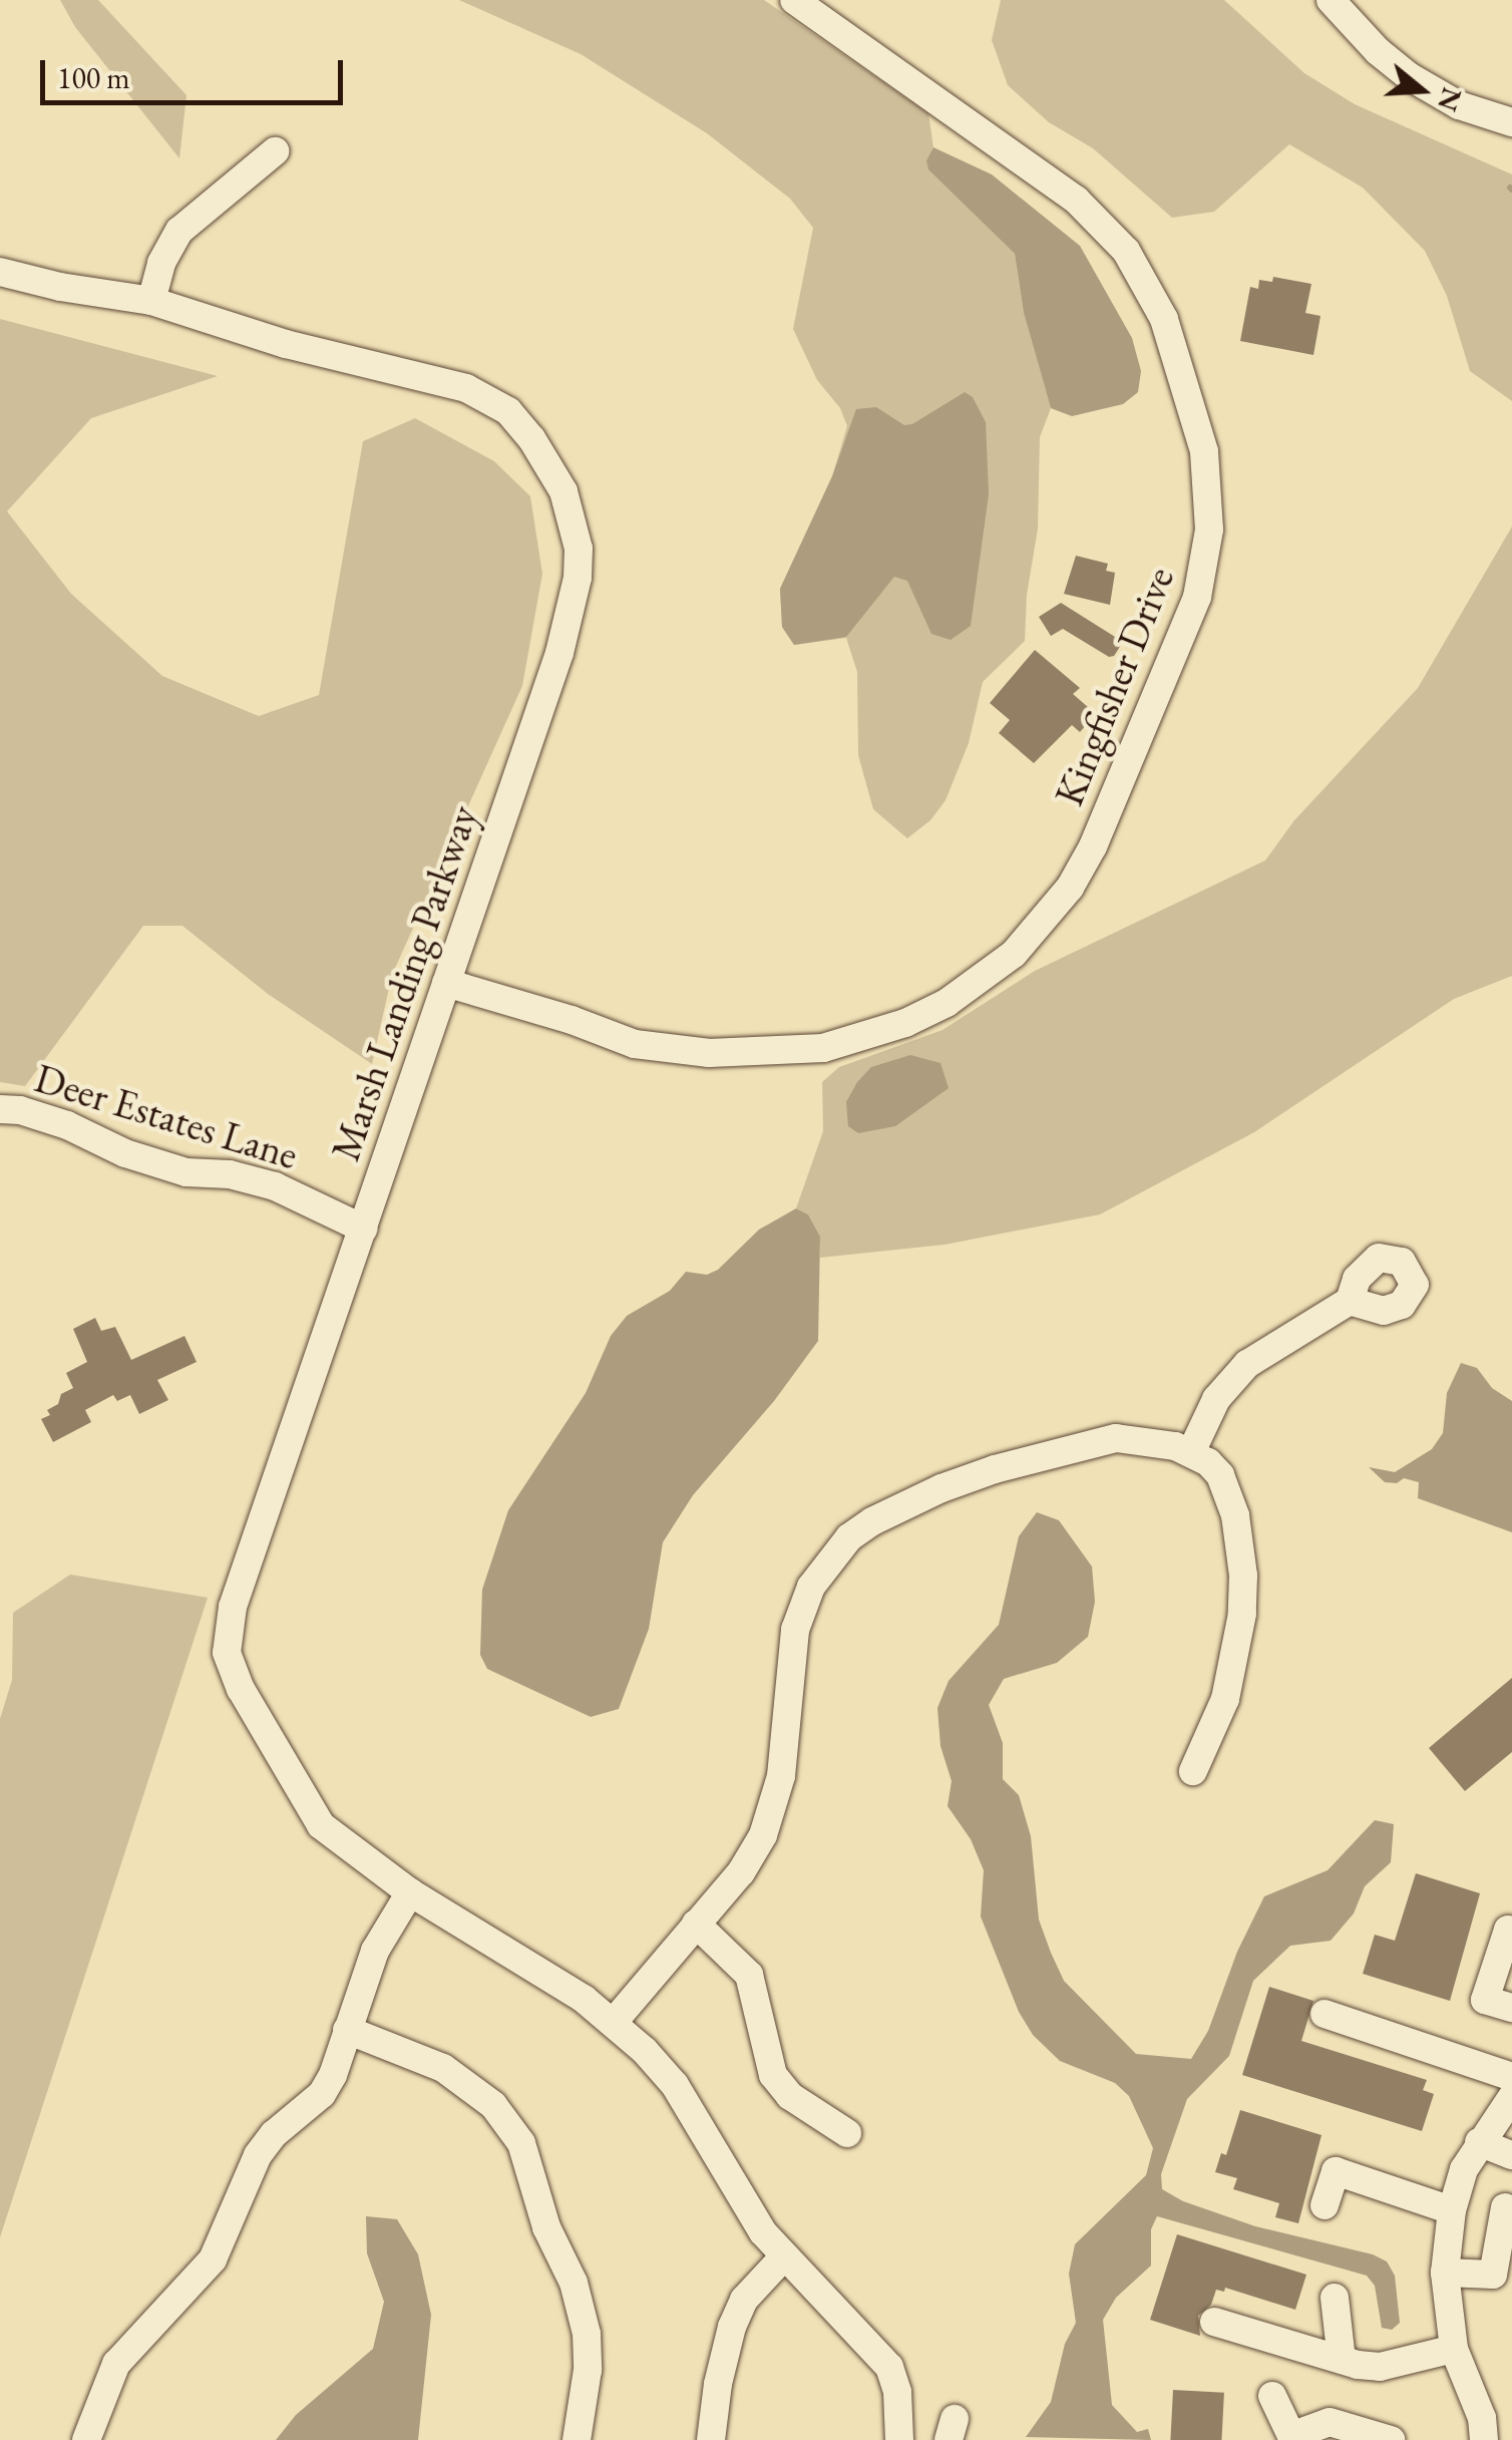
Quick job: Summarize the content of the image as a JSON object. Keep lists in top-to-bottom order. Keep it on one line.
{"streets":{"street":["Kingfisher Drive","Marsh Landing Parkway","Deer Estates Lane"]},"crossings":[["Kingfisher Drive","Marsh Landing Parkway"],["Marsh Landing Parkway","Deer Estates Lane"]],"scale_bar":"100 m","north":"right"}
